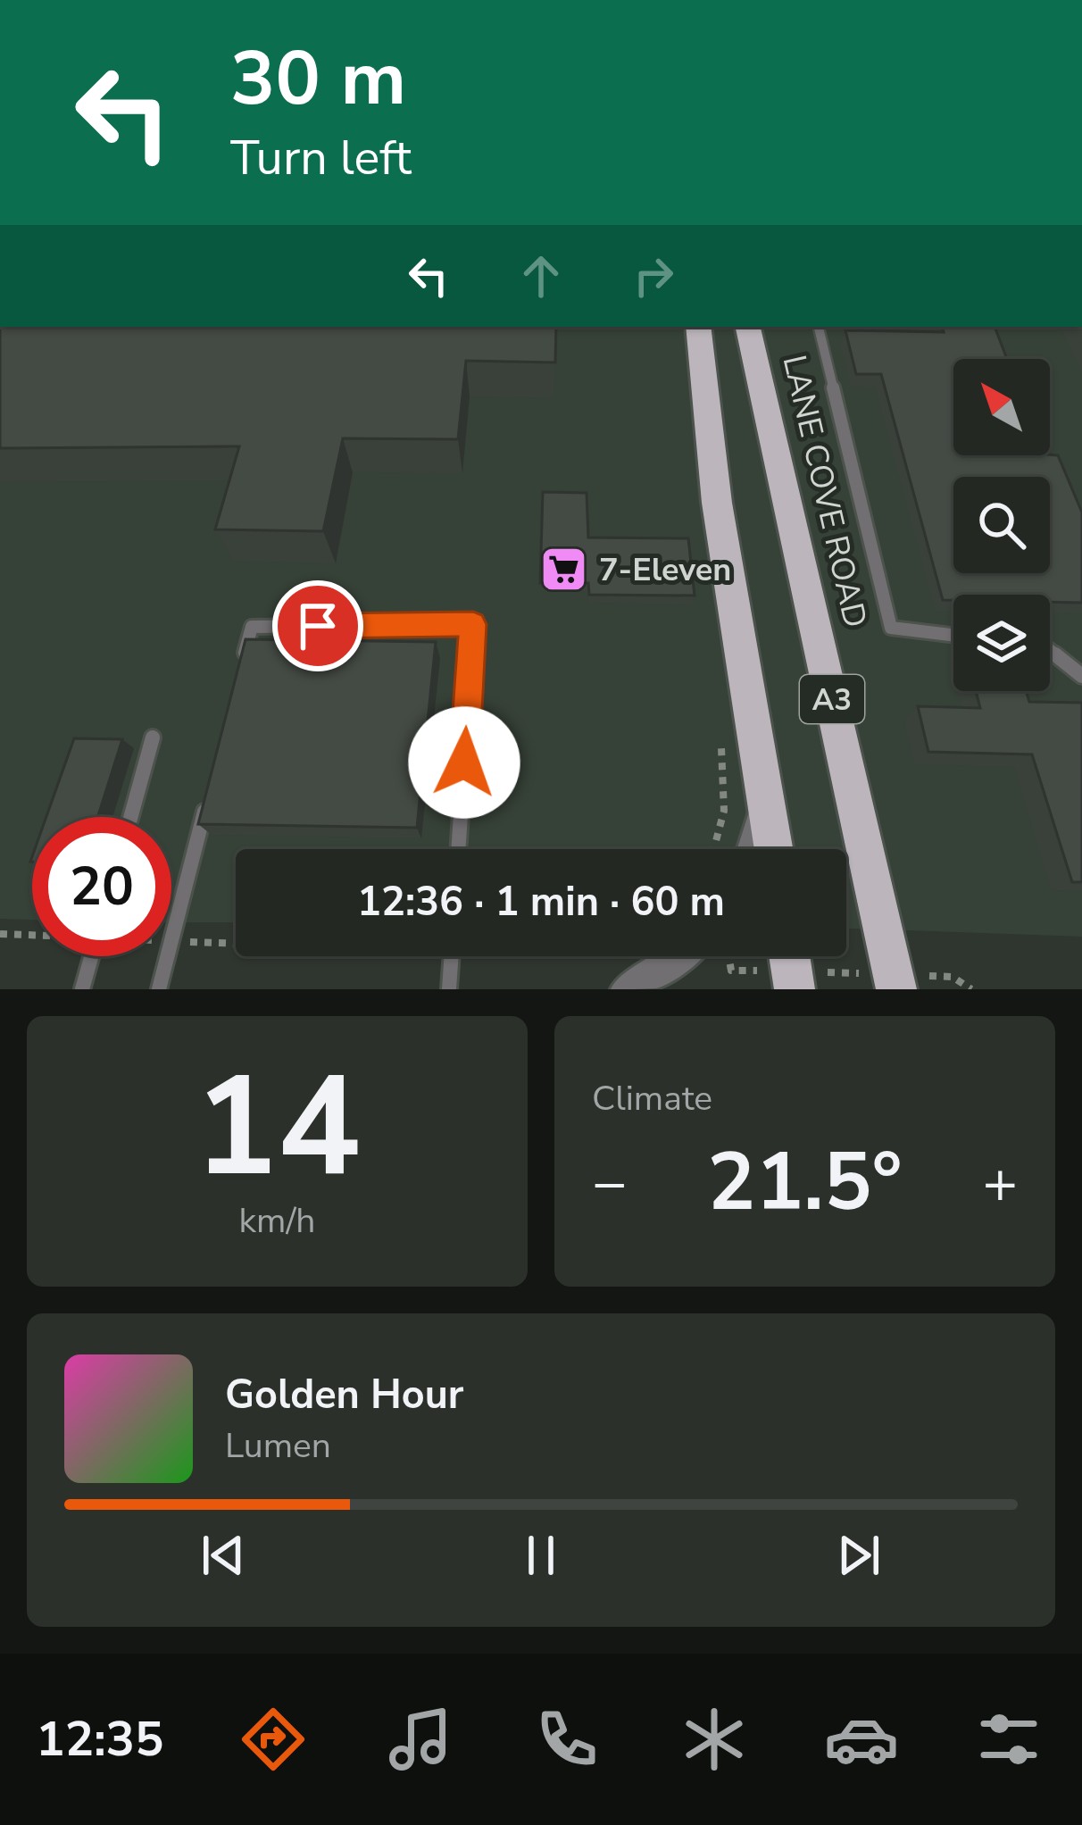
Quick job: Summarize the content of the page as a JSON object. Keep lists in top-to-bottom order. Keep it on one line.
{"streets":{"highway":["LANE COVE ROAD","A3"]},"places":{"supermarket":["7-Eleven"]},"north":"top left","page":{"turn":["30 m","Turn left"],"limit":"20","trip":"12:36 · 1 min · 60 m","tile":[["14","km/h"],"Climate"],"heat":["−","21.5°","+"],"song":["Golden Hour","Lumen"],"tabs":"12:35"}}
